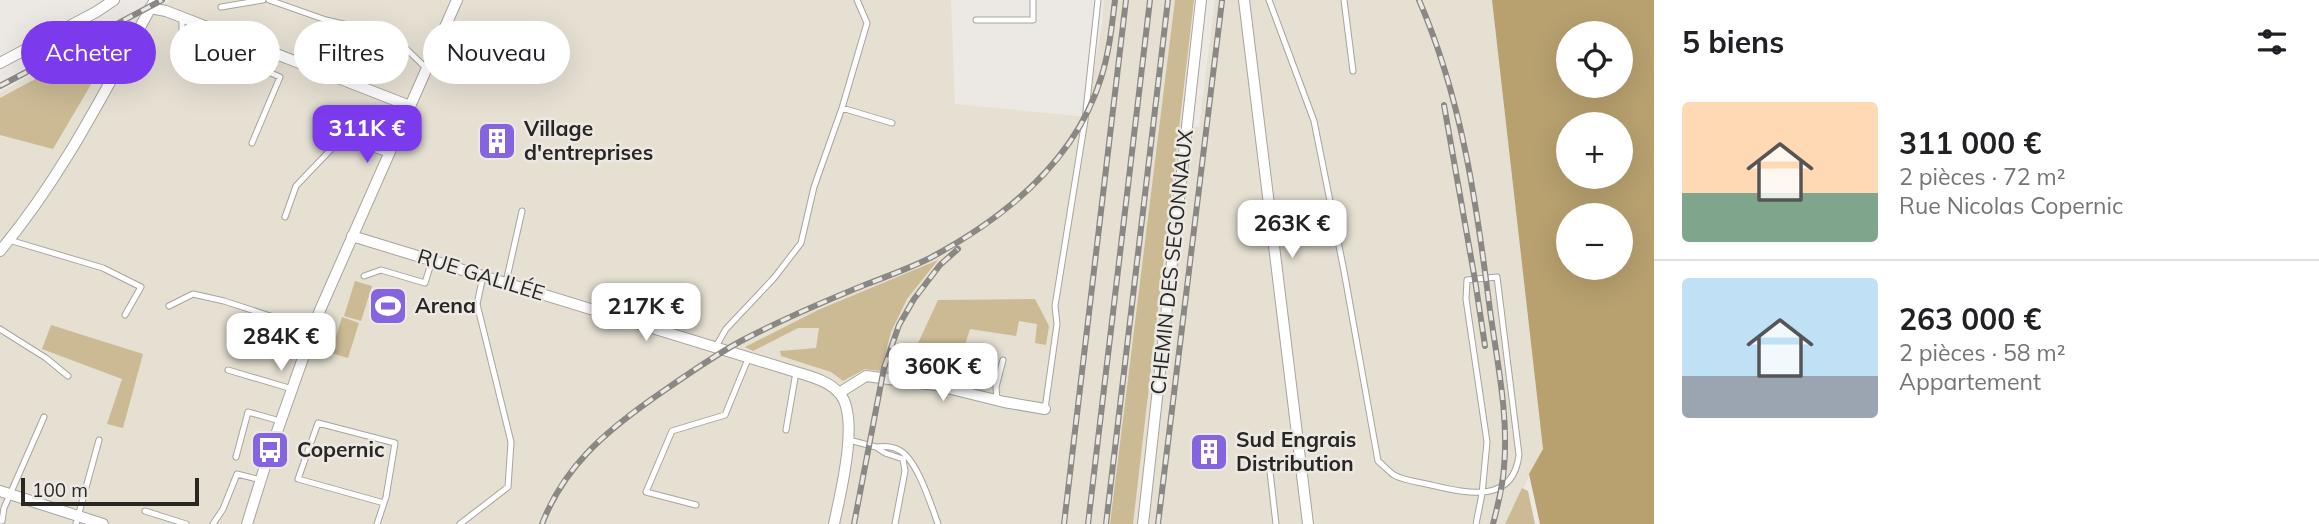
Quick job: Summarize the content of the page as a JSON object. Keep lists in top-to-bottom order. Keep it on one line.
{"streets":{"street":["CHEMIN DES SEGONNAUX","RUE GALILÉE"]},"places":{"building":["Village d'entreprises","Sud Engrais Distribution"],"sports":["Arena"],"bus stop":["Copernic"]},"scale_bar":"100 m","page":{"heading":"5 biens","map_buttons":["+","−"],"chip":["Acheter","Louer","Filtres","Nouveau"],"list":[{"name":"311 000 €","note":"2 pièces · 72 m² · Rue Nicolas Copernic"},{"name":"263 000 €","note":"2 pièces · 58 m² · Appartement"}],"price":["311K €","263K €","217K €","284K €","360K €"],"scale":"100 m"}}
